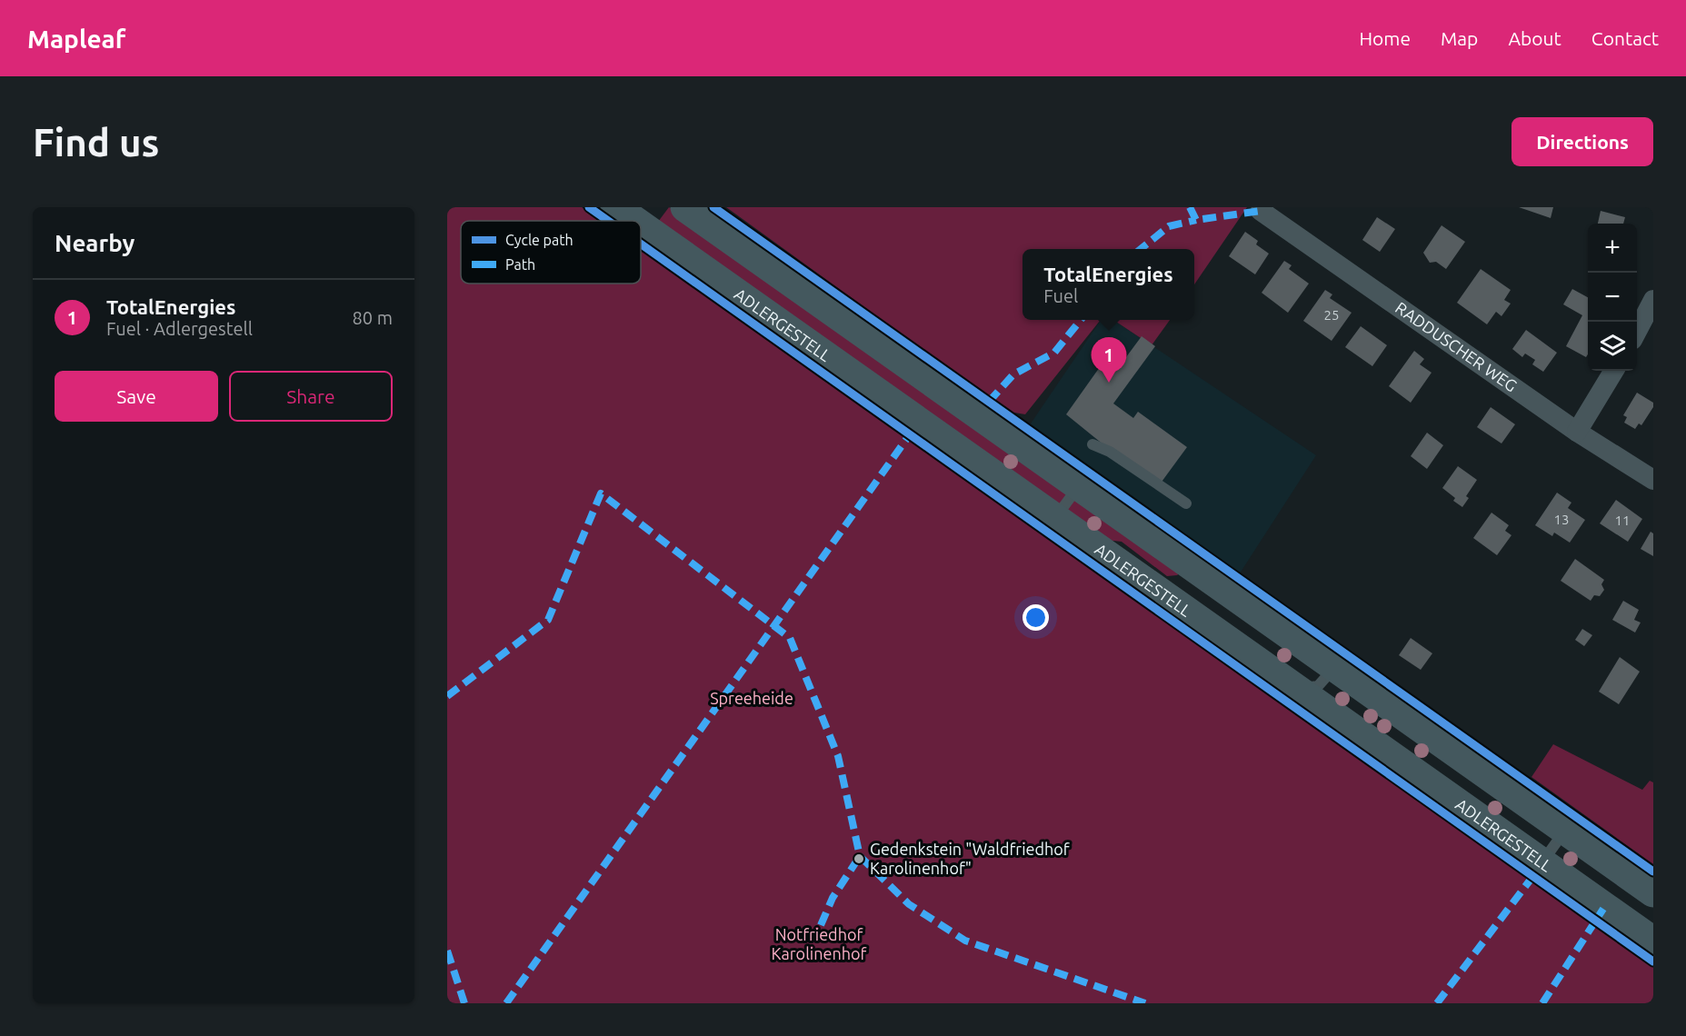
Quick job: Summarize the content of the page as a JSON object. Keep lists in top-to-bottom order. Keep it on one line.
{"streets":{"main road":["ADLERGESTELL"],"street":["RADDUSCHER WEG"]},"parks":["Spreeheide","Notfriedhof Karolinenhof"],"places":["Gedenkstein \"Waldfriedhof Karolinenhof\""],"house_numbers":["25","13","11"],"legend":["Cycle path","Path"],"page":{"header":"Mapleaf","nav":["Home","Map","About","Contact"],"buttons":["Directions",["Save","Share"]],"title":"Find us","heading":"Nearby","map_buttons":["+","−"],"popup":["TotalEnergies","Fuel"],"list":[{"mark":"1","name":"TotalEnergies","note":"Fuel · Adlergestell","value":"80 m"}],"pins":"1"}}
